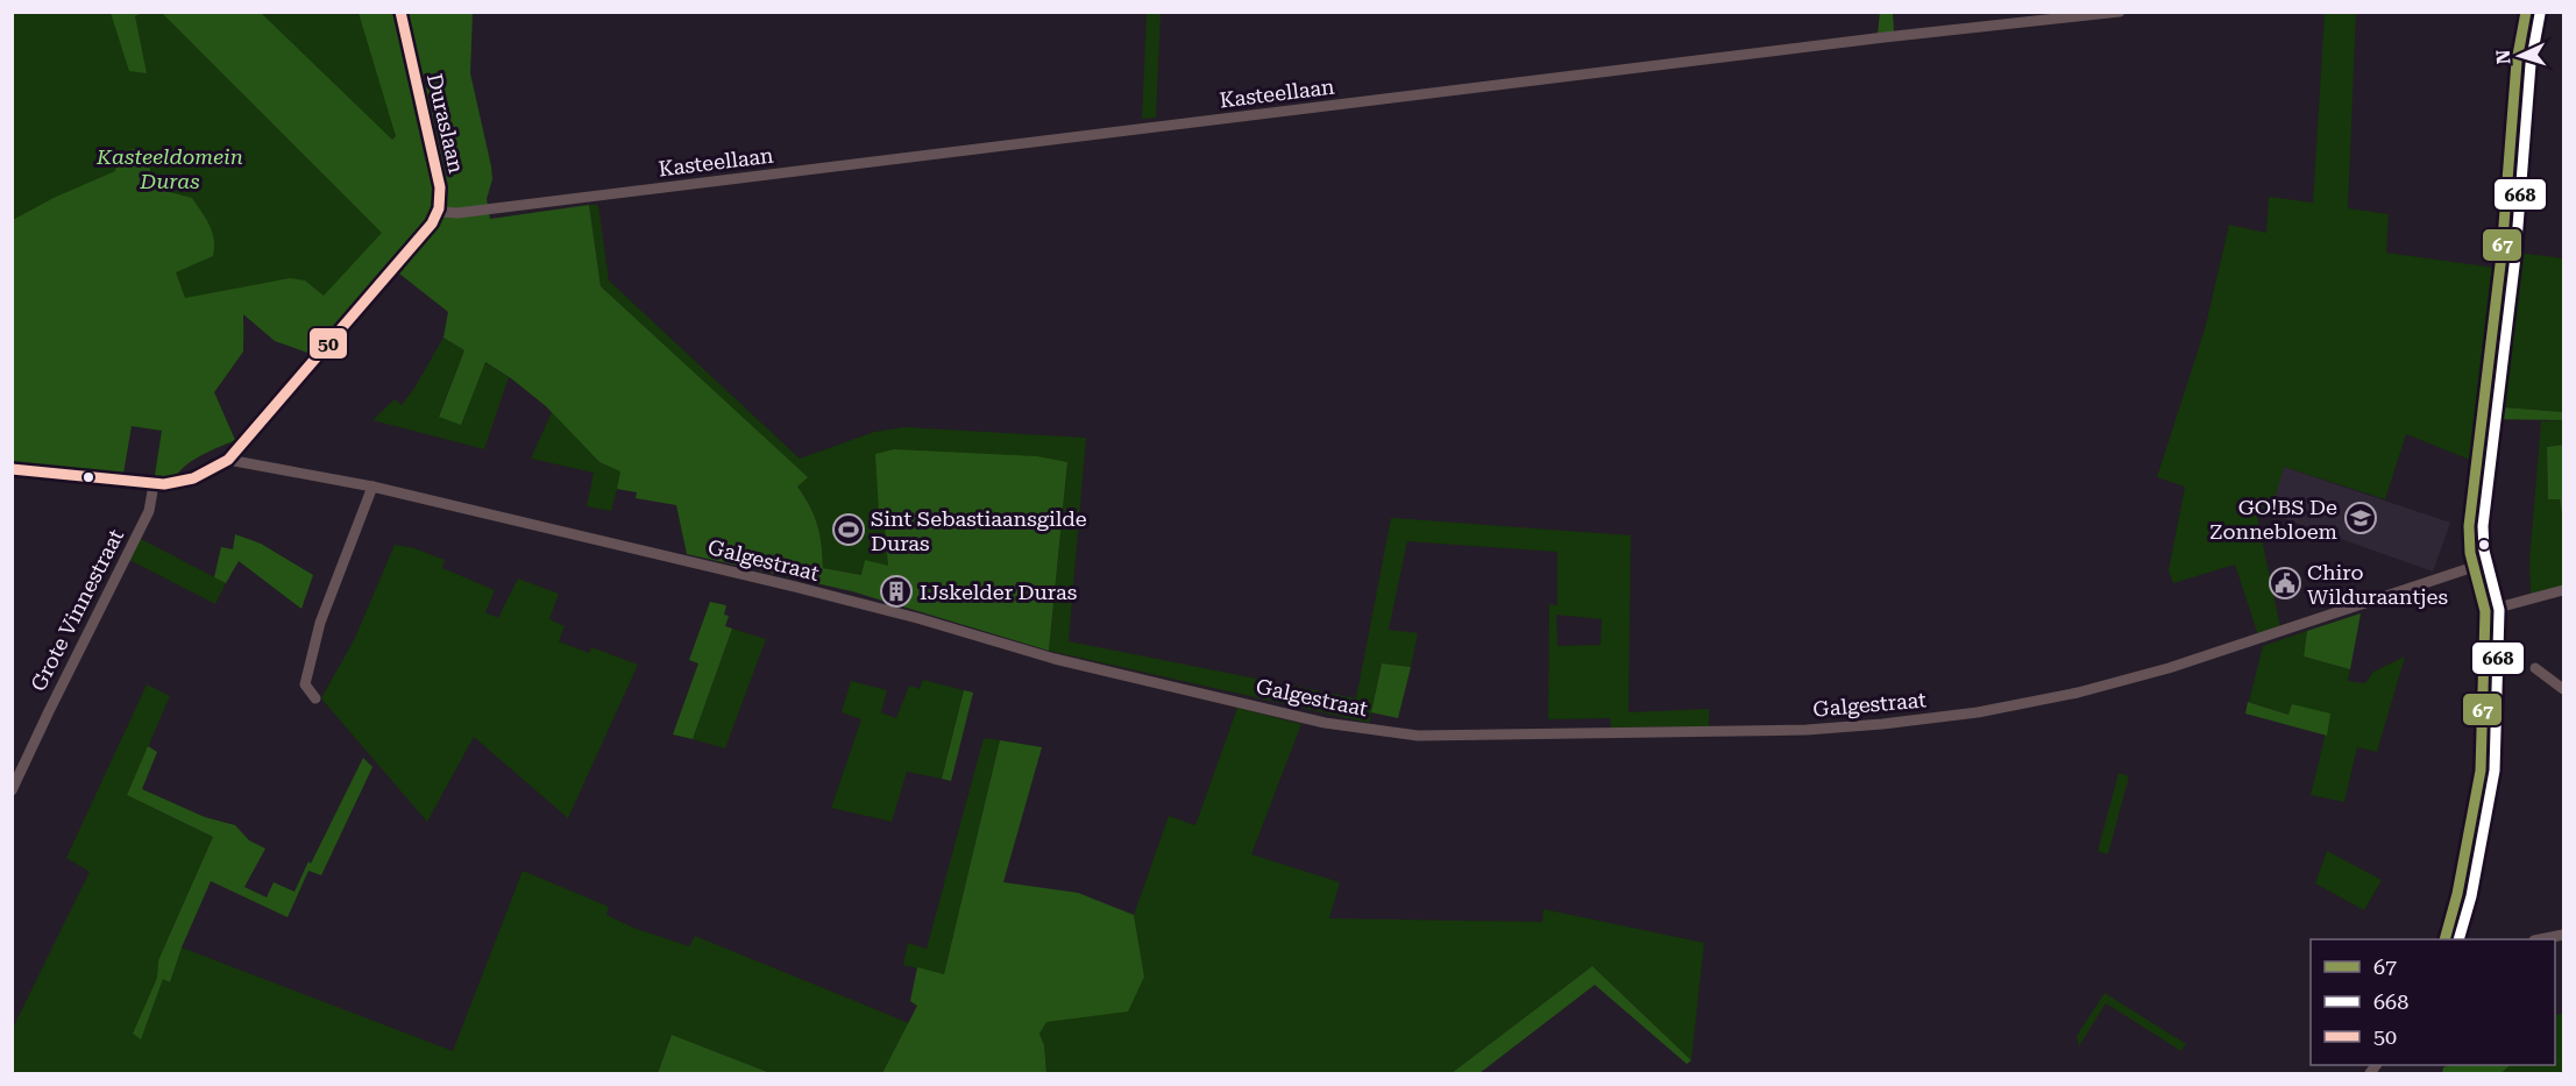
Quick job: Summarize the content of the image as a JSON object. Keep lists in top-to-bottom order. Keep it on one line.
{"streets":{"street":["Kasteellaan","Duraslaan","Galgestraat","Grote Vinnestraat"]},"crossings":[["Kasteellaan","Duraslaan"]],"parks":["Kasteeldomein Duras"],"places":{"school or university":["GO!BS De Zonnebloem"],"sports":["Sint Sebastiaansgilde Duras"],"public building":["Chiro Wilduraantjes"],"building":["IJskelder Duras"]},"lines":["transit line 67","transit line 50","transit line 668"],"legend":["67","668","50"],"north":"left"}
